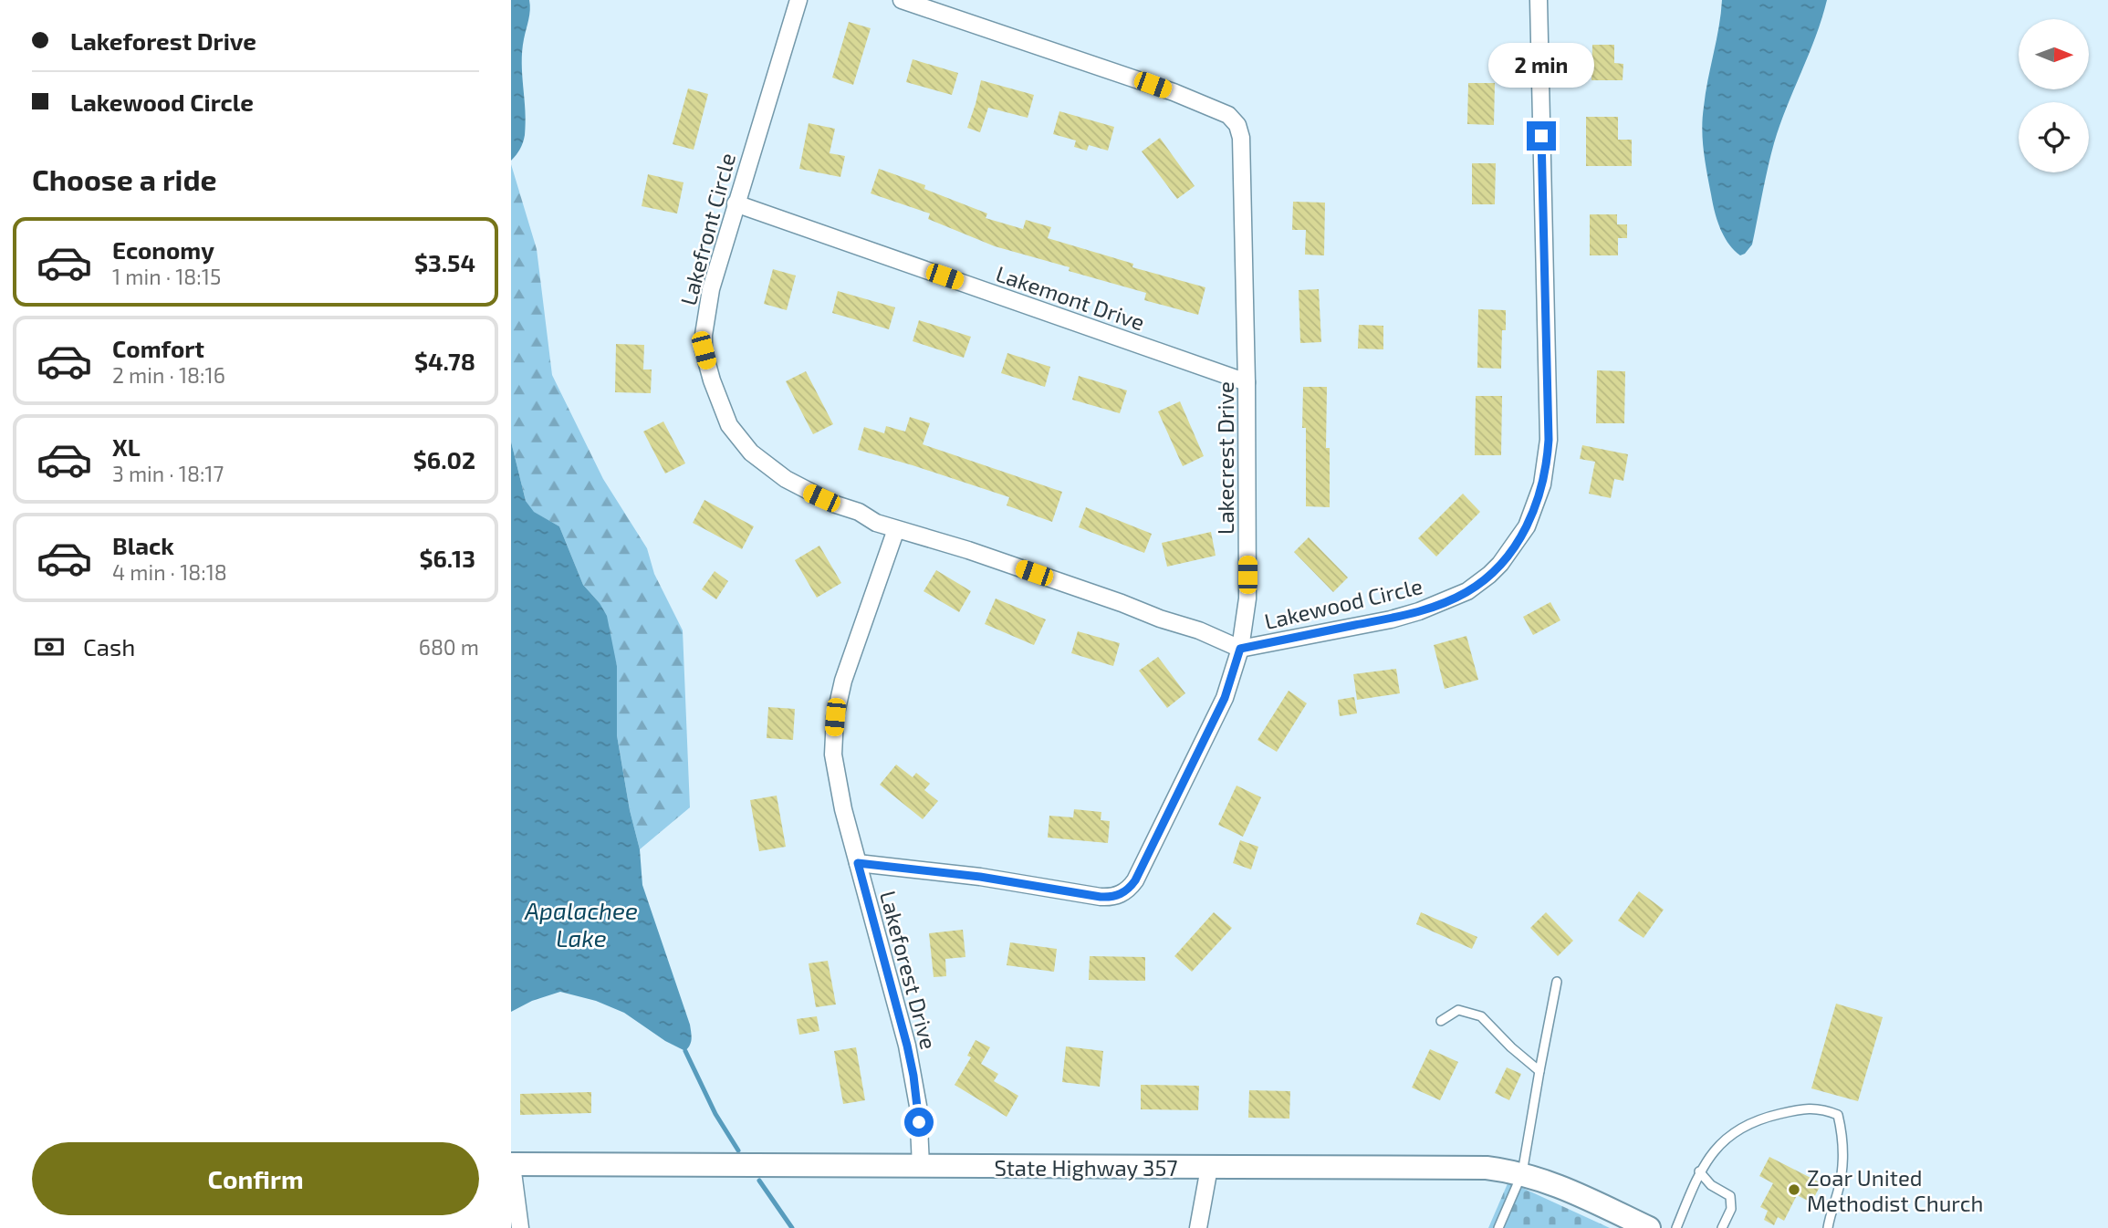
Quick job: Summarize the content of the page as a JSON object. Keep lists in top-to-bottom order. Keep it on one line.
{"streets":{"main road":["State Highway 357"],"street":["Lakefront Circle","Lakemont Drive","Lakecrest Drive","Lakewood Circle","Lakeforest Drive"]},"crossings":[["Lakefront Circle","Lakemont Drive"],["Lakefront Circle","Lakewood Circle"],["Lakefront Circle","Lakeforest Drive"],["Lakemont Drive","Lakecrest Drive"],["Lakecrest Drive","Lakewood Circle"],["Lakecrest Drive","Lakeforest Drive"],["Lakewood Circle","Lakeforest Drive"],["Lakeforest Drive","State Highway 357"]],"water":["Apalachee Lake"],"places":["Zoar United Methodist Church"],"north":"right","page":{"banner":["Lakeforest Drive","Lakewood Circle"],"bubble":"2 min","heading":"Choose a ride","list":[{"name":"Economy","note":"1 min · 18:15","value":"$3.54"},{"name":"Comfort","note":"2 min · 18:16","value":"$4.78"},{"name":"XL","note":"3 min · 18:17","value":"$6.02"},{"name":"Black","note":"4 min · 18:18","value":"$6.13"}],"pay":["Cash","680 m"],"buttons":"Confirm"}}
